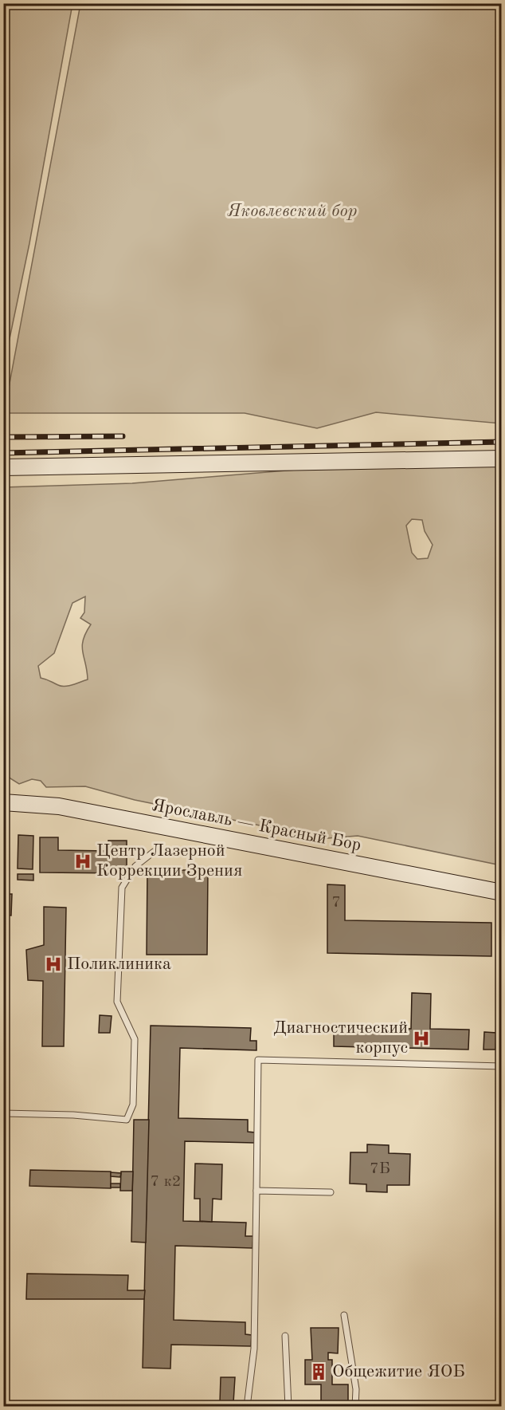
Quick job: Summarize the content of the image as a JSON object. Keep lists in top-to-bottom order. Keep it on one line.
{"streets":{"street":["Ярославль — Красный Бор"]},"parks":["Яковлевский бор"],"places":{"hospital":["Центр Лазерной Коррекции Зрения","Поликлиника","Диагностический корпус"],"building":["Общежитие ЯОБ"]},"house_numbers":["7","7Б","7 к2"]}
